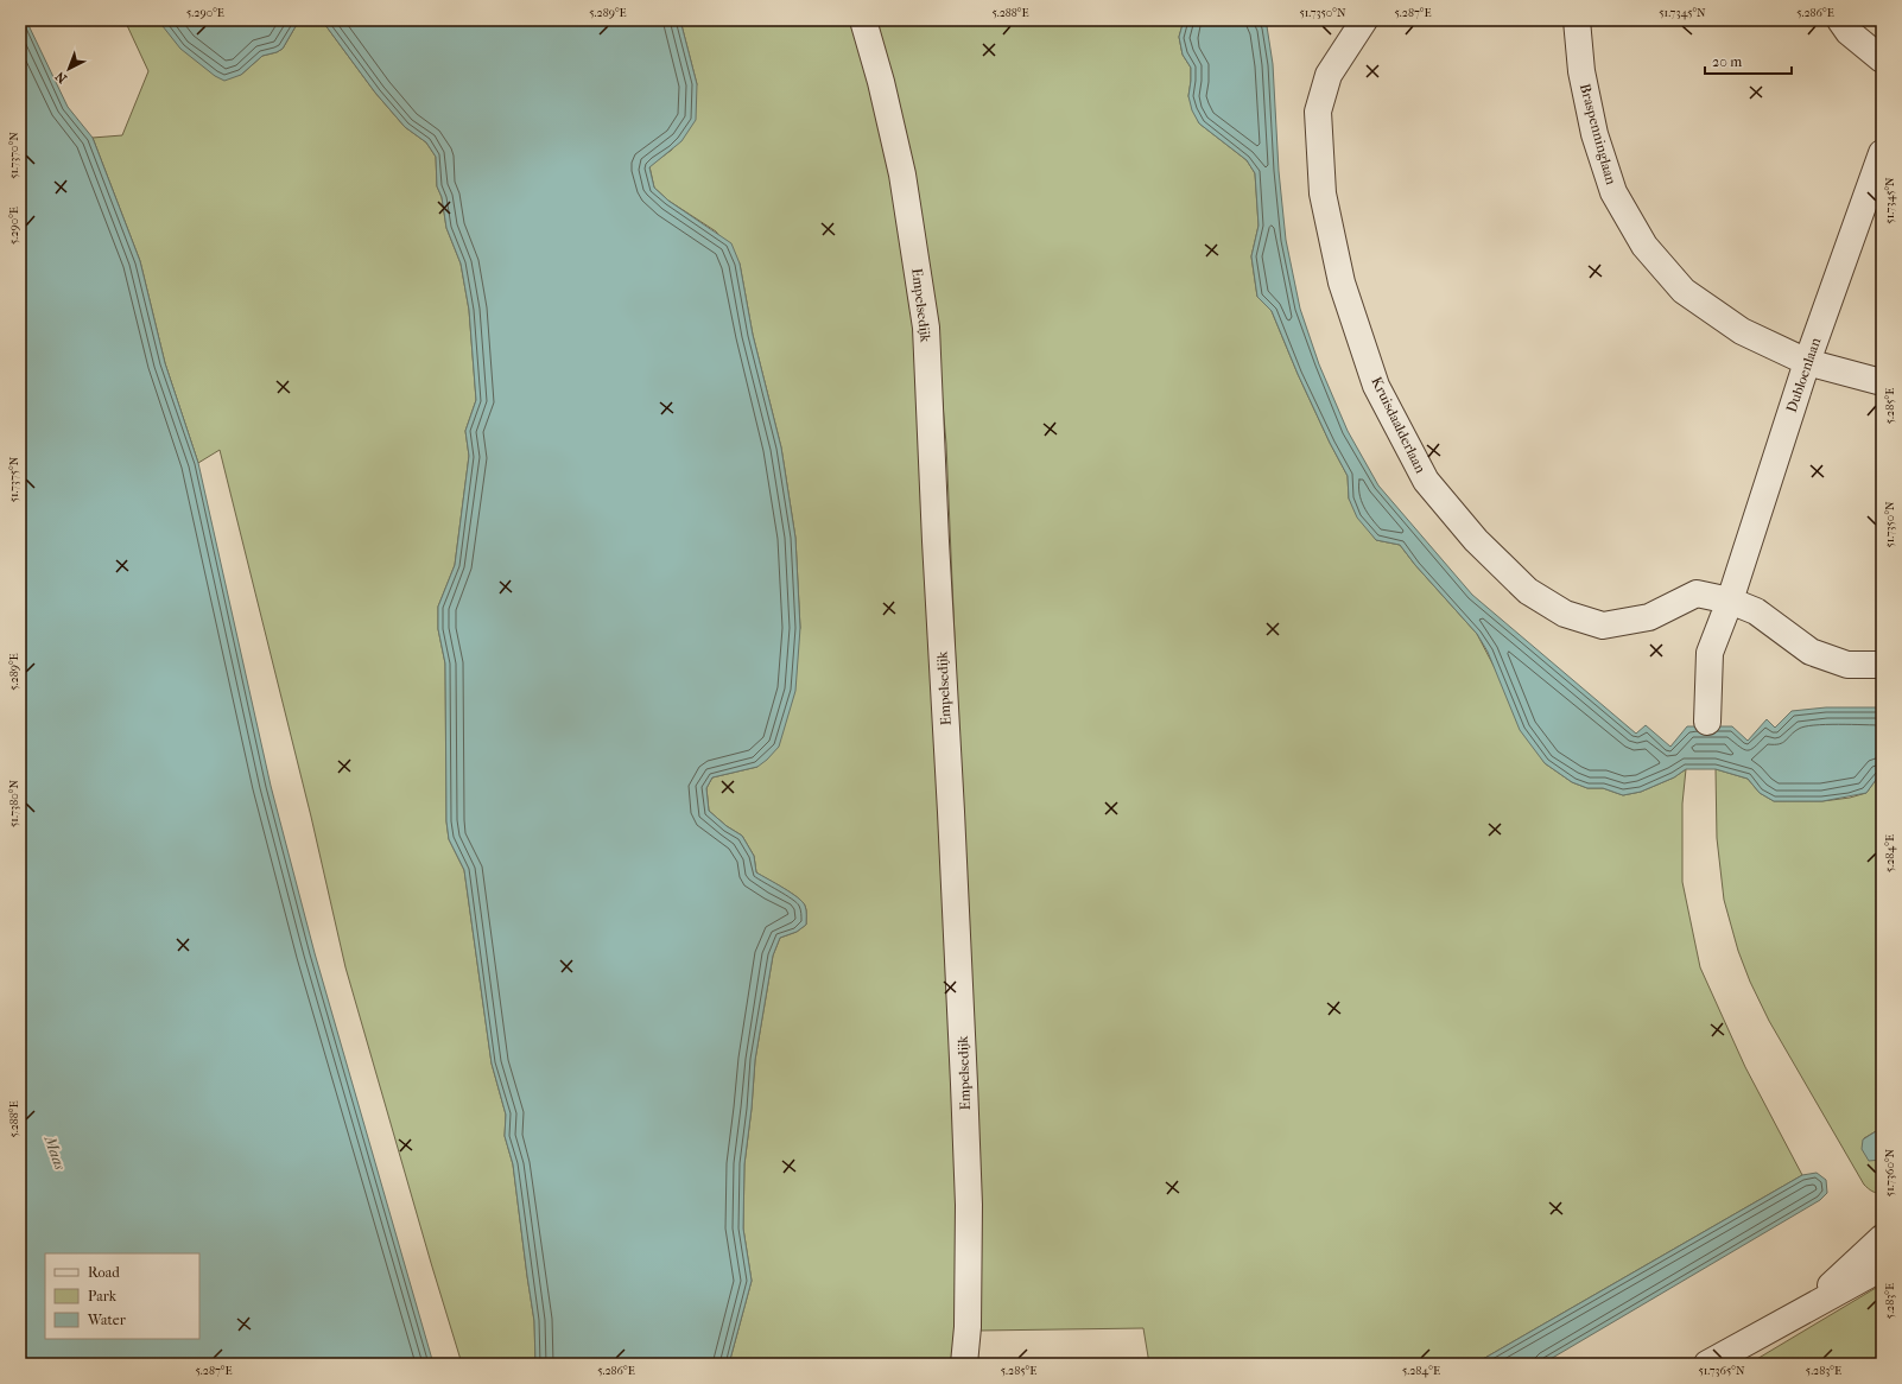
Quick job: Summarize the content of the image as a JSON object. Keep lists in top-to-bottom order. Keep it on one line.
{"streets":{"street":["Braspenninglaan","Empelsedijk","Dubloenlaan","Kruisdaalderlaan"]},"crossings":[["Braspenninglaan","Dubloenlaan"],["Dubloenlaan","Kruisdaalderlaan"]],"water":["Maas"],"legend":["Road","Park","Water"],"scale_bar":"20 m","north":"bottom left","coordinates":["5.290°E","5.289°E","5.288°E","51.7350°N","5.287°E","51.7345°N","5.286°E","51.7370°N","5.285°E","51.7375°N","51.7380°N","5.284°E","51.7360°N","5.283°E","51.7365°N"]}
